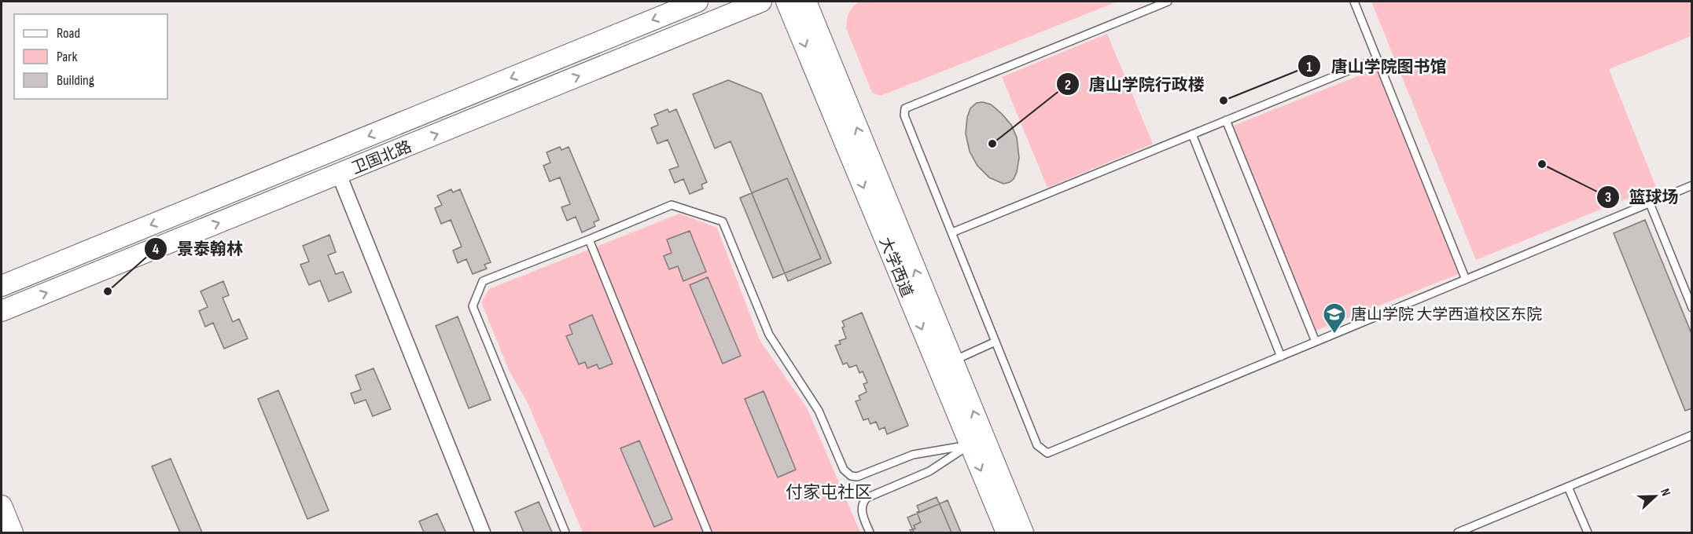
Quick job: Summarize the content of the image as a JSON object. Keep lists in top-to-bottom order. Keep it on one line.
{"streets":{"main road":["卫国北路","大学西道"]},"districts":["付家屯社区"],"places":{"other":["唐山学院图书馆","唐山学院行政楼","篮球场","景泰翰林"],"school or university":["唐山学院 大学西道校区东院"]},"legend":["Road","Park","Building"],"north":"right"}
